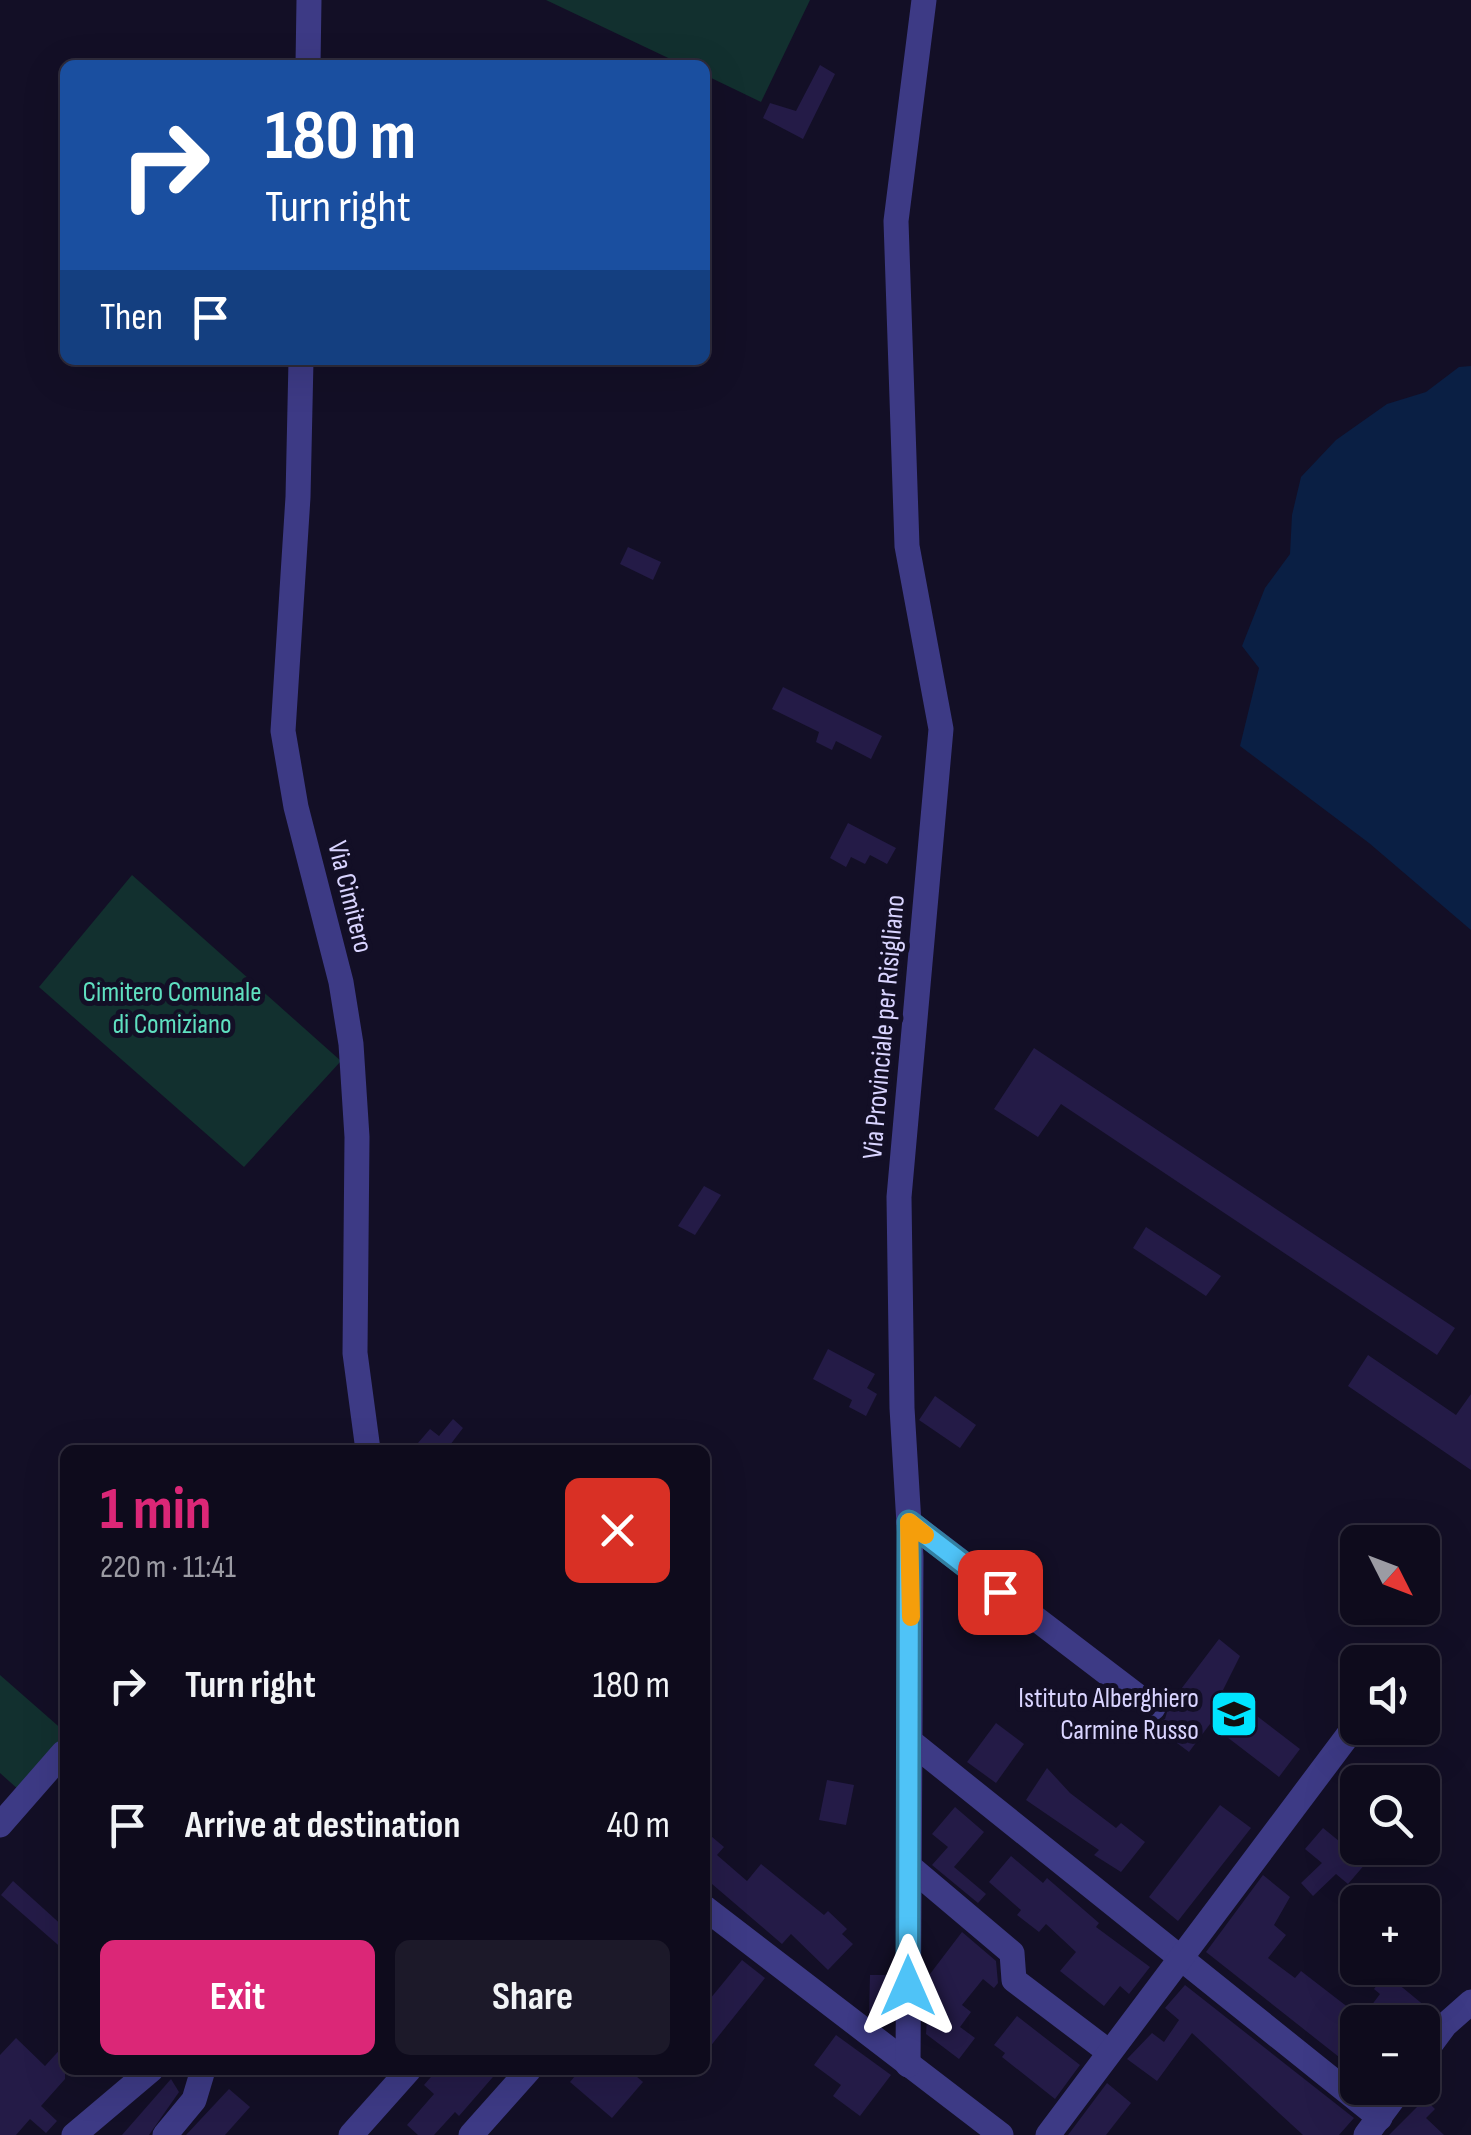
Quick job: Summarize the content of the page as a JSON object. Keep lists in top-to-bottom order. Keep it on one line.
{"streets":{"street":["Via Cimitero","Via Provinciale per Risigliano"]},"parks":["Cimitero Comunale di Comiziano"],"places":{"school or university":["Istituto Alberghiero Carmine Russo"]},"north":"bottom right","page":{"turn":["180 m","Turn right"],"then":"Then","heading":["1 min","220 m · 11:41"],"map_buttons":["+","−"],"list":[{"name":"Turn right","value":"180 m"},{"name":"Arrive at destination","value":"40 m"}],"buttons":["Exit","Share"]}}
